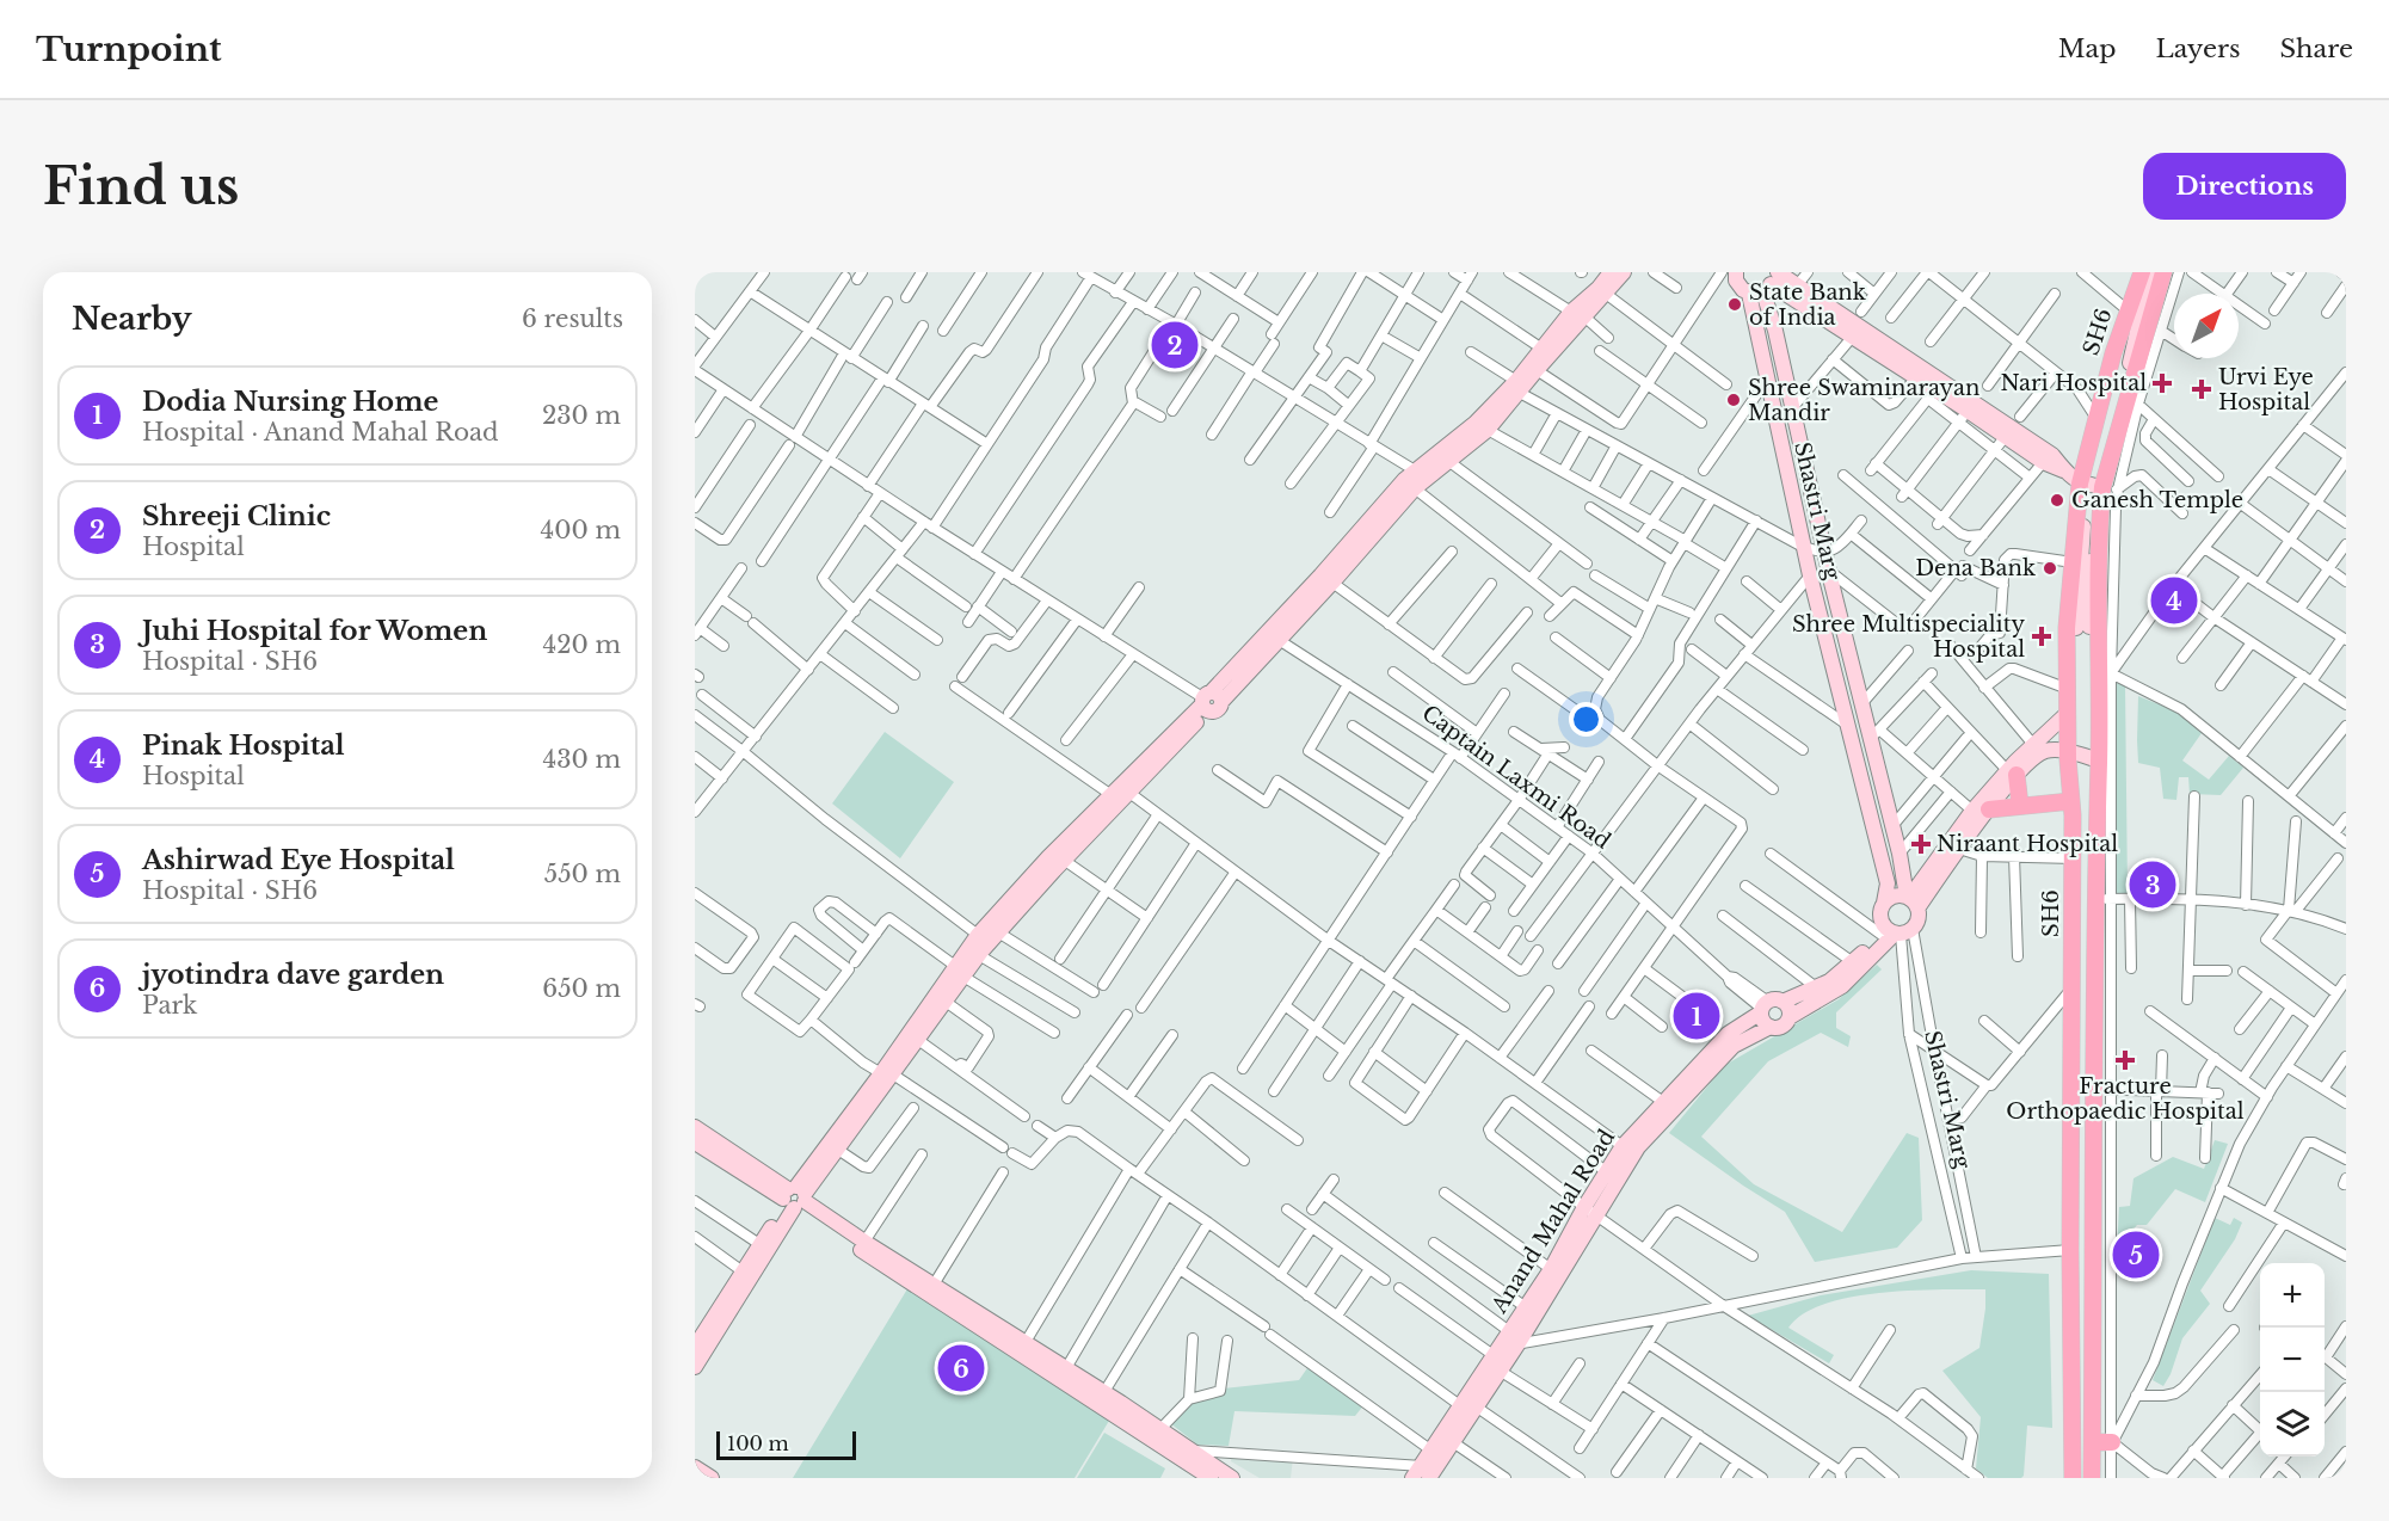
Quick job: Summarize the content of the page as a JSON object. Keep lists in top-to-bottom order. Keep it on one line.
{"streets":{"main road":["SH6"],"street":["Shastri Marg","Captain Laxmi Road","Anand Mahal Road"]},"crossings":[["Shastri Marg","Anand Mahal Road"],["Captain Laxmi Road","Anand Mahal Road"]],"places":{"other":["State Bank of India","Shree Swaminarayan Mandir","Ganesh Temple","Dena Bank"],"health":["Nari Hospital","Urvi Eye Hospital","Shree Multispeciality Hospital","Niraant Hospital","Fracture Orthopaedic Hospital"]},"scale_bar":"100 m","north":"top right","page":{"header":"Turnpoint","nav":["Map","Layers","Share"],"buttons":"Directions","title":"Find us","heading":["Nearby","6 results"],"pins":["2","4","3","1","5","6"],"list":[{"mark":"1","name":"Dodia Nursing Home","note":"Hospital · Anand Mahal Road","value":"230 m"},{"mark":"2","name":"Shreeji Clinic","note":"Hospital","value":"400 m"},{"mark":"3","name":"Juhi Hospital for Women","note":"Hospital · SH6","value":"420 m"},{"mark":"4","name":"Pinak Hospital","note":"Hospital","value":"430 m"},{"mark":"5","name":"Ashirwad Eye Hospital","note":"Hospital · SH6","value":"550 m"},{"mark":"6","name":"jyotindra dave garden","note":"Park","value":"650 m"}],"map_buttons":["+","−"],"scale":"100 m"}}
